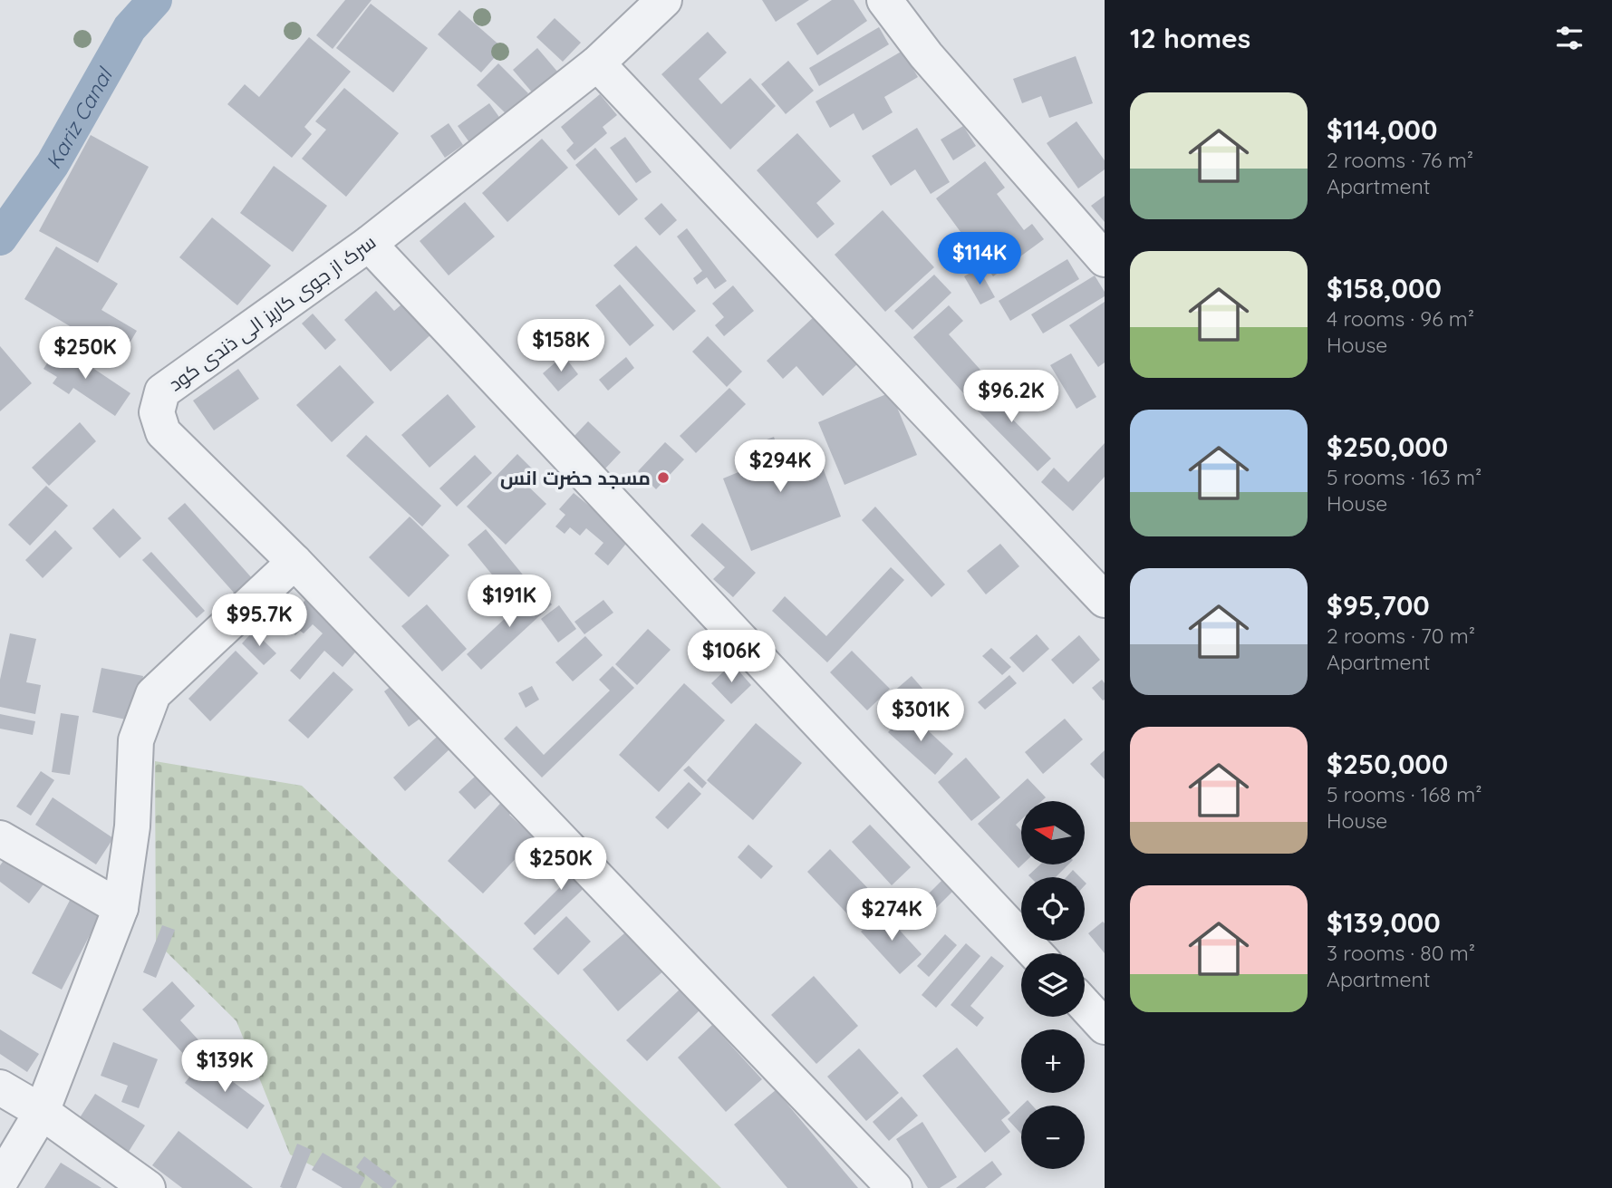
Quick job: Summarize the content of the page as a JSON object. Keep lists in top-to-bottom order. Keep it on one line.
{"streets":{"street":["سرک از جوی کاریز الی ذندی کود"]},"water":["Kariz Canal"],"places":["مسجد حضرت انس"],"north":"left","page":{"heading":"12 homes","list":[{"name":"$114,000","note":"2 rooms · 76 m² · Apartment"},{"name":"$158,000","note":"4 rooms · 96 m² · House"},{"name":"$250,000","note":"5 rooms · 163 m² · House"},{"name":"$95,700","note":"2 rooms · 70 m² · Apartment"},{"name":"$250,000","note":"5 rooms · 168 m² · House"},{"name":"$139,000","note":"3 rooms · 80 m² · Apartment"}],"price":["$114K","$158K","$250K","$96.2K","$294K","$191K","$95.7K","$106K","$301K","$250K","$274K","$139K"],"map_buttons":["+","−"]}}
